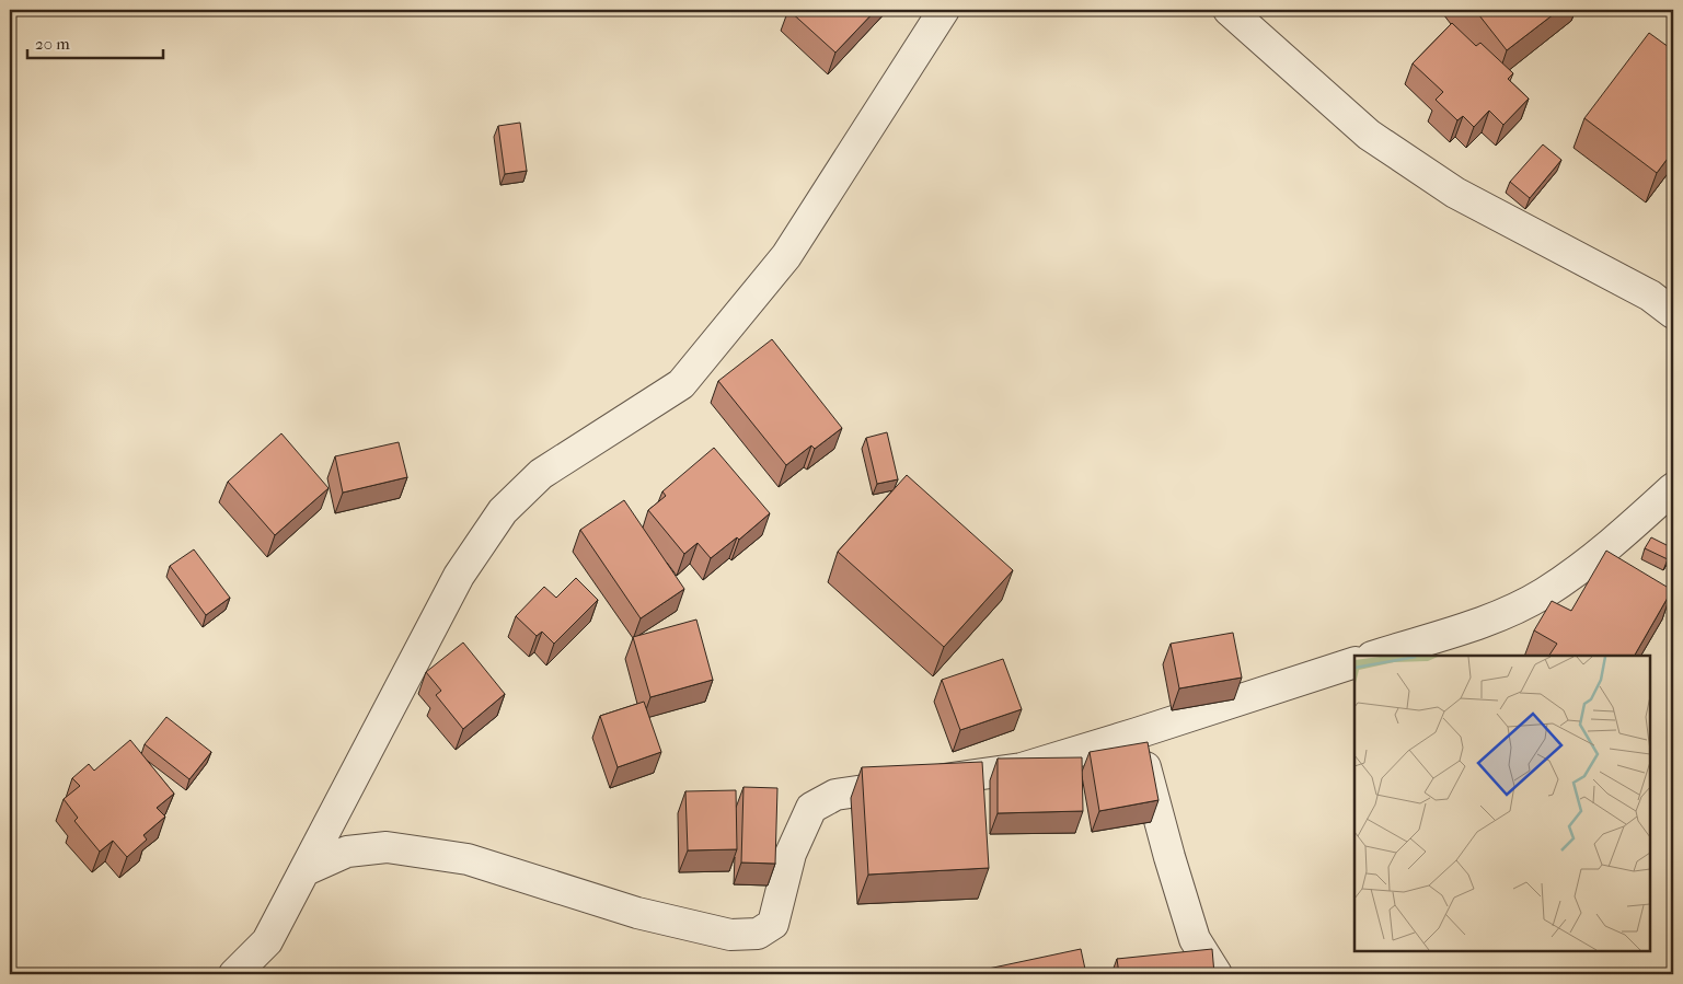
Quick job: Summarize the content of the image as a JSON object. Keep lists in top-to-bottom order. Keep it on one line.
{"scale_bar":"20 m"}
